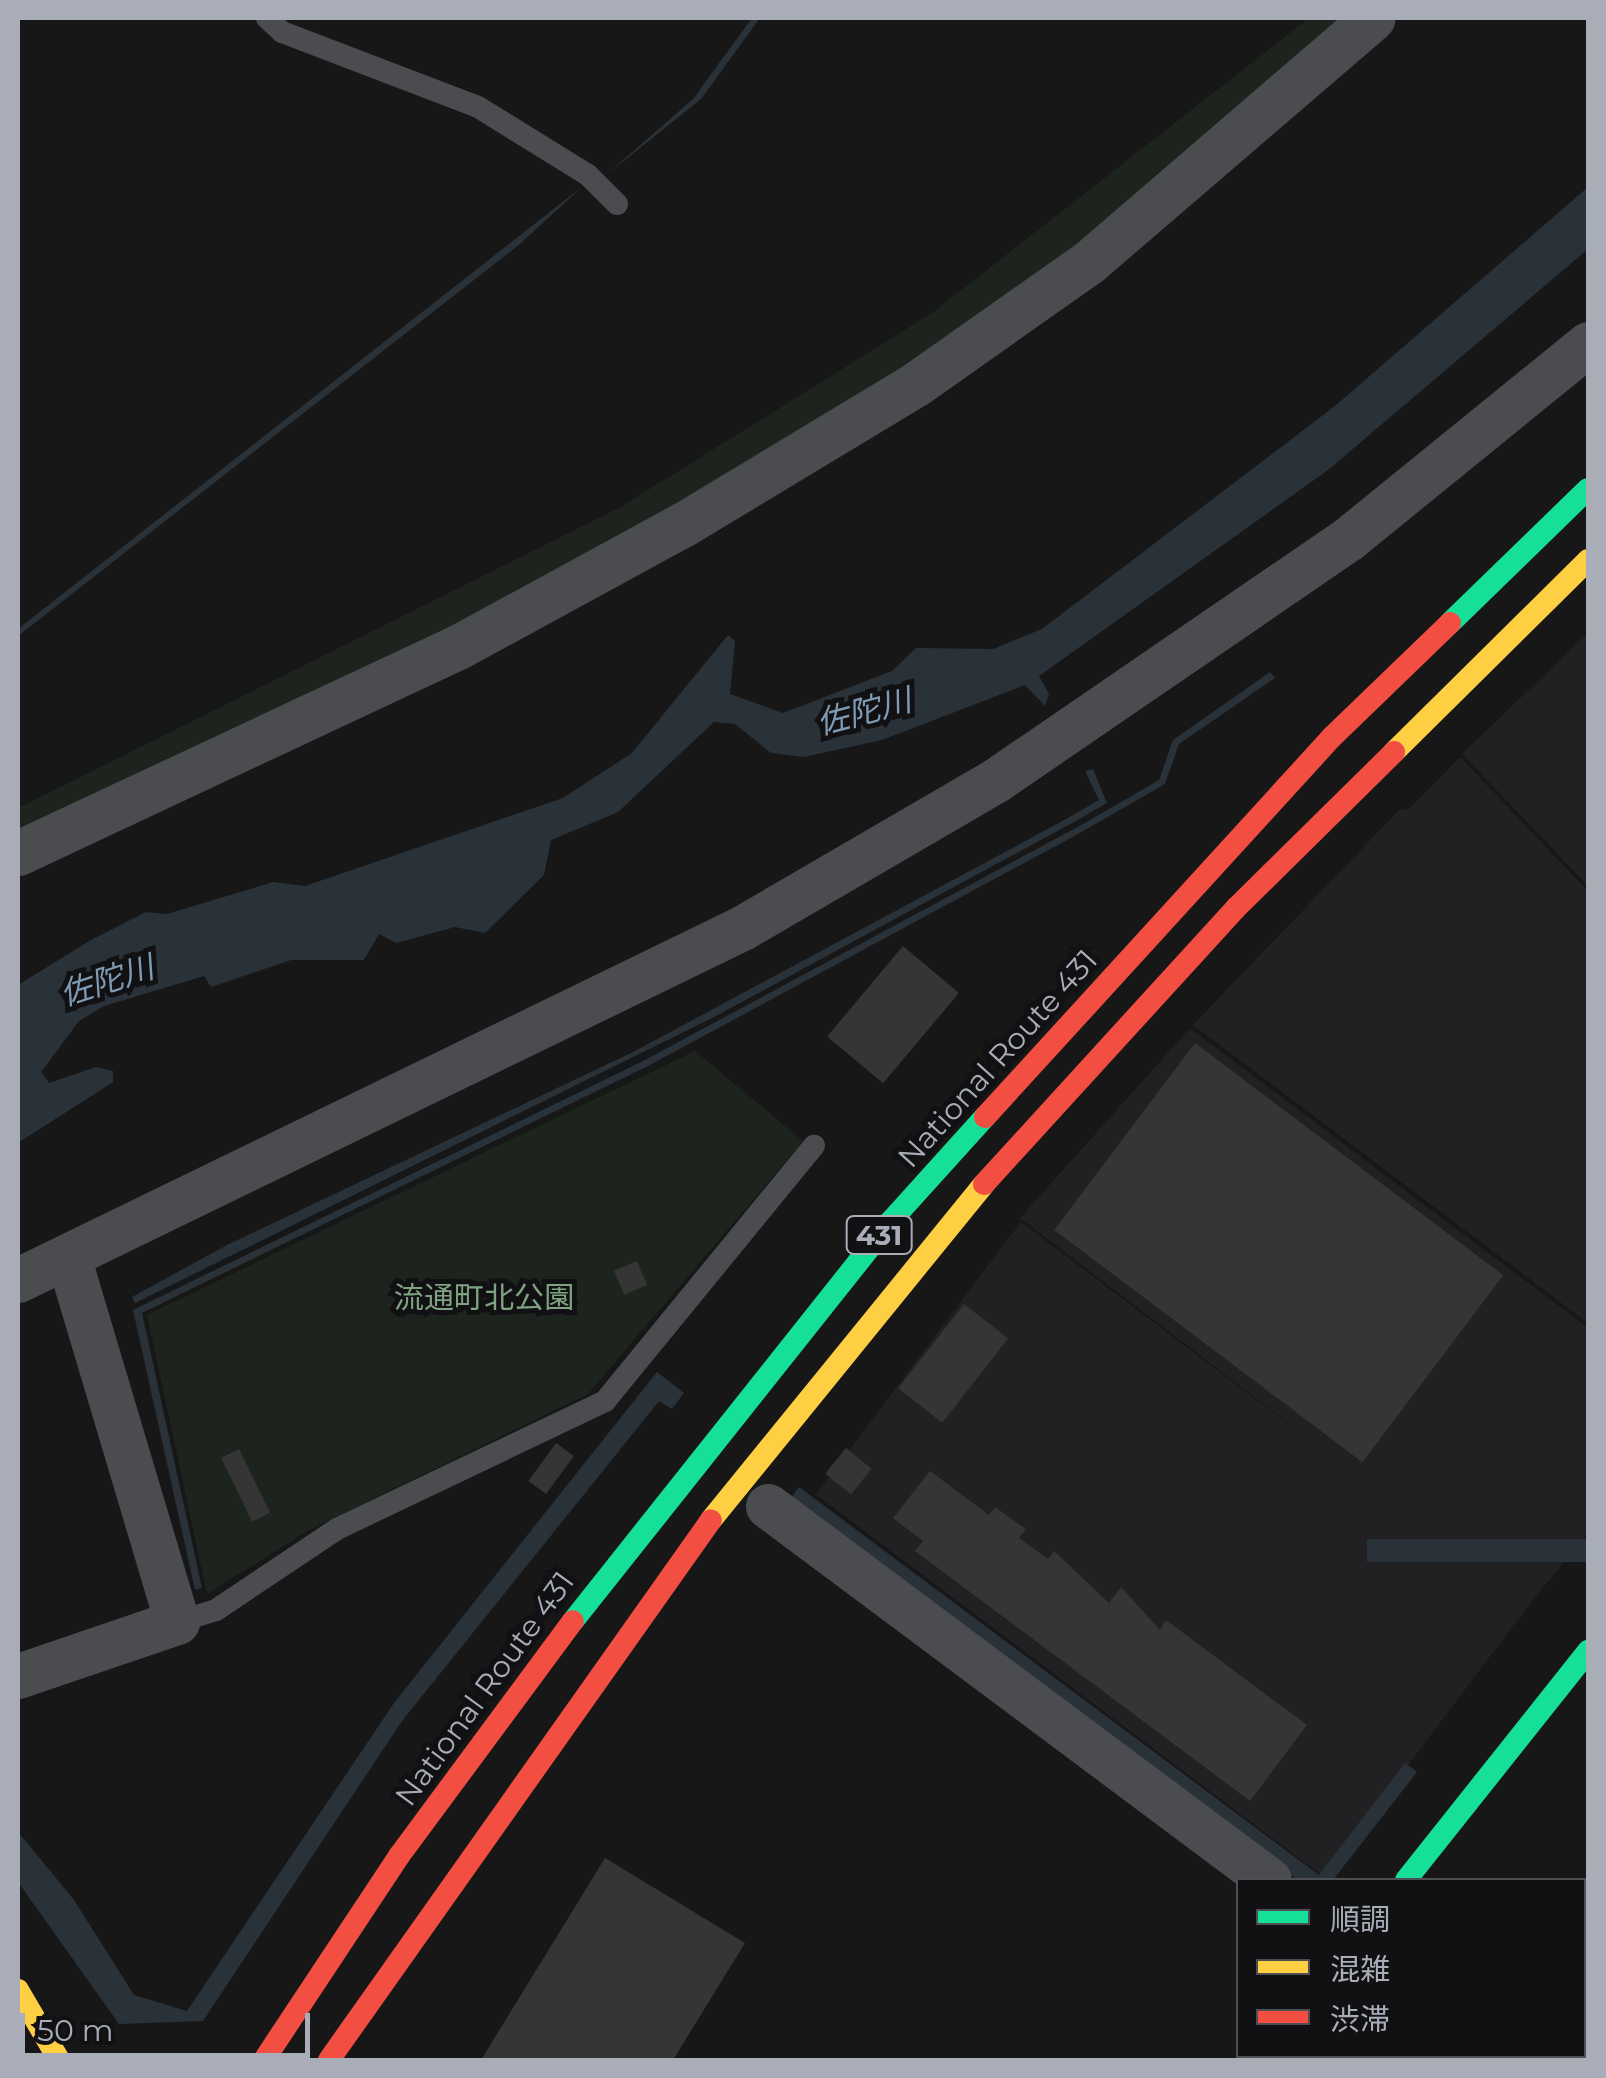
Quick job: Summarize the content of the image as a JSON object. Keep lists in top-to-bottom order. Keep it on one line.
{"streets":{"main road":["National Route 431","431"]},"water":["佐陀川"],"parks":["流通町北公園"],"legend":["順調","混雑","渋滞"],"scale_bar":"50 m"}
